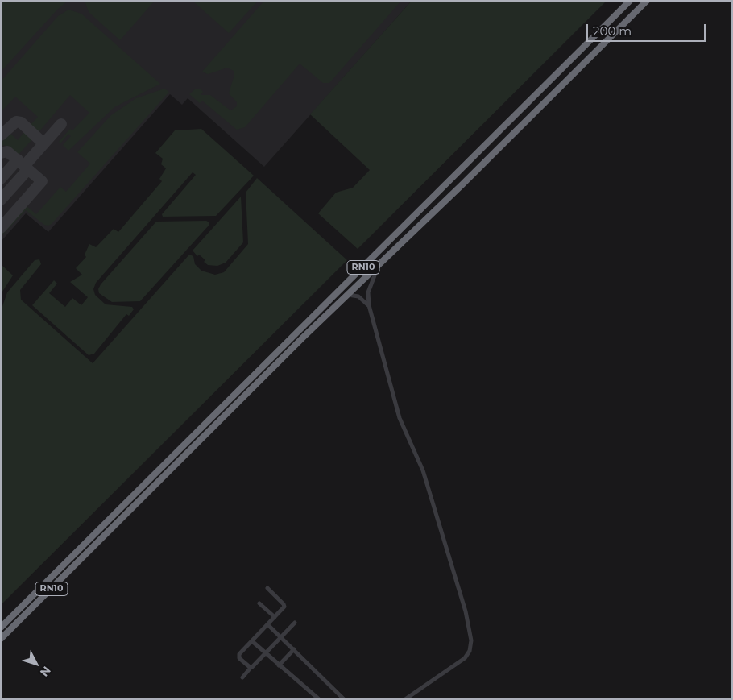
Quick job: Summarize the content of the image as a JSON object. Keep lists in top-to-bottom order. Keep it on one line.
{"streets":{"highway":["RN10"]},"scale_bar":"200 m","north":"bottom right"}
